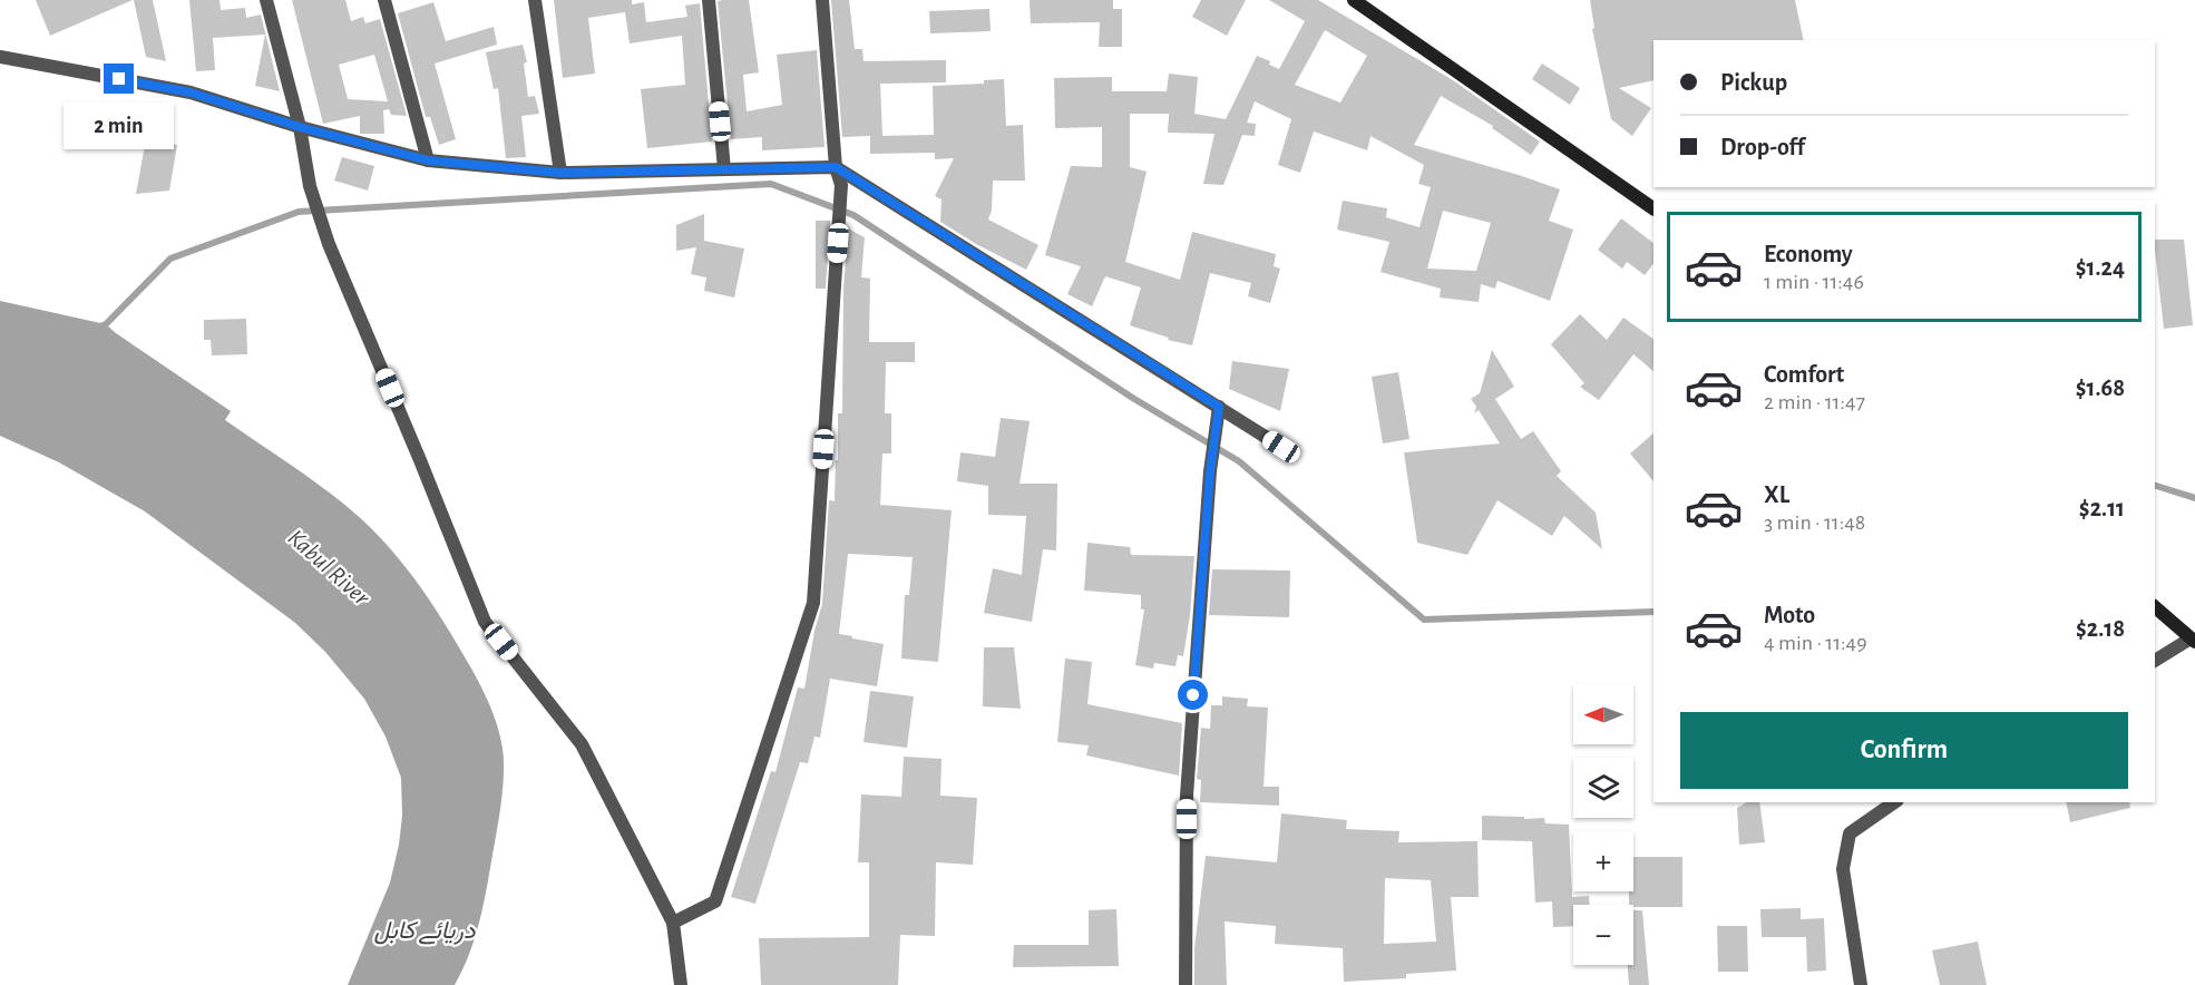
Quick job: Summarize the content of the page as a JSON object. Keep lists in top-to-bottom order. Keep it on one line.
{"water":["Kabul River","دریائے کابل"],"north":"left","page":{"banner":["Pickup","Drop-off"],"bubble":"2 min","list":[{"name":"Economy","note":"1 min · 11:46","value":"$1.24"},{"name":"Comfort","note":"2 min · 11:47","value":"$1.68"},{"name":"XL","note":"3 min · 11:48","value":"$2.11"},{"name":"Moto","note":"4 min · 11:49","value":"$2.18"}],"map_buttons":["+","−"],"buttons":"Confirm"}}
